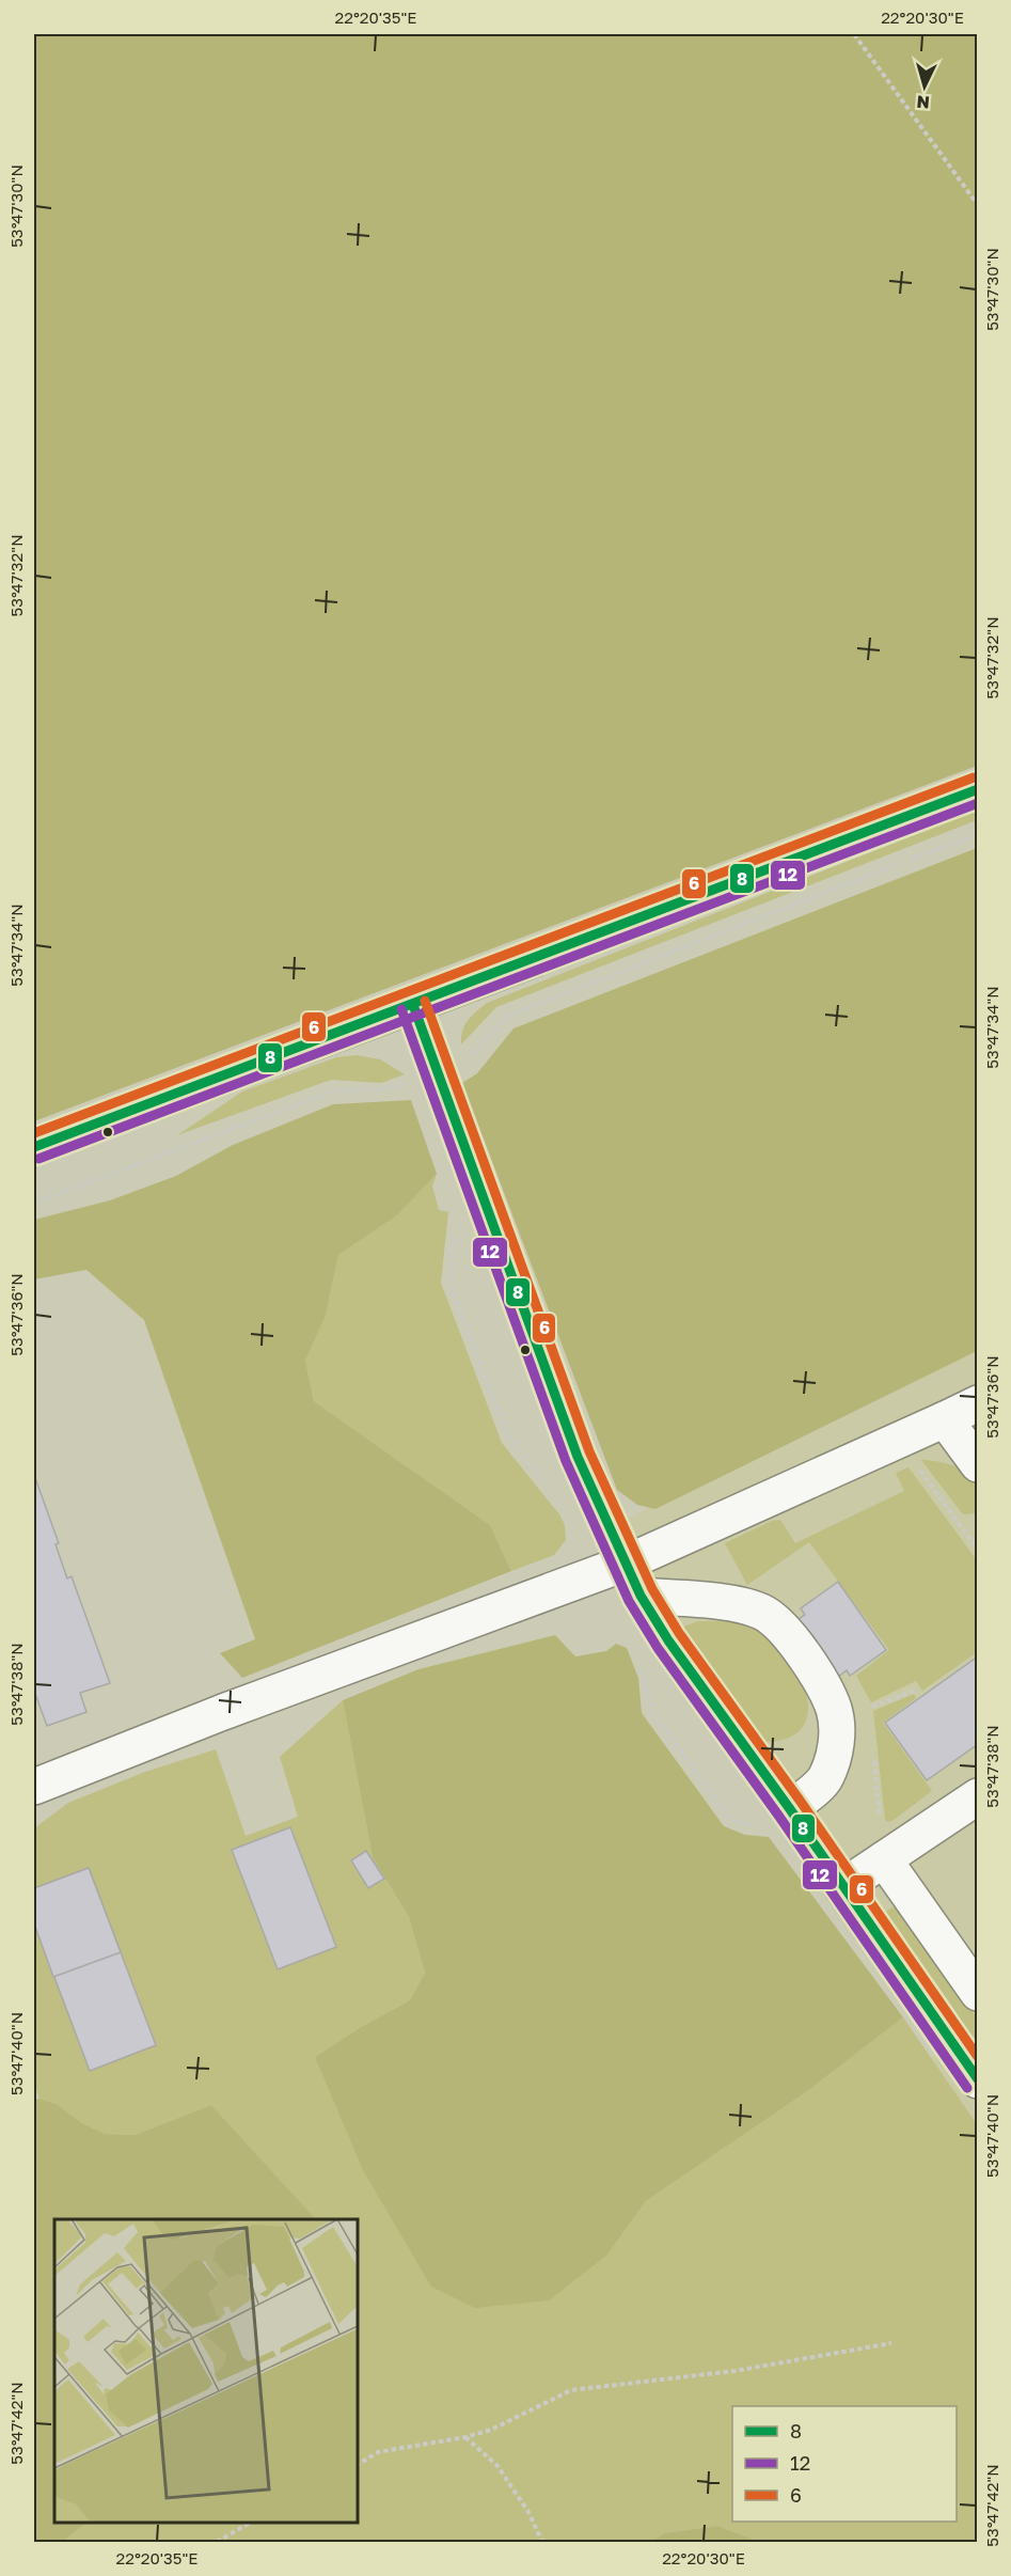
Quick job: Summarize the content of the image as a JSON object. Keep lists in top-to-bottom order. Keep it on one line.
{"lines":["transit line 6","transit line 8","transit line 12"],"legend":["8","12","6"],"north":"bottom","coordinates":["22°20'35\"E","22°20'30\"E","53°47'30\"N","53°47'32\"N","53°47'34\"N","53°47'36\"N","53°47'38\"N","53°47'40\"N","53°47'42\"N"]}
